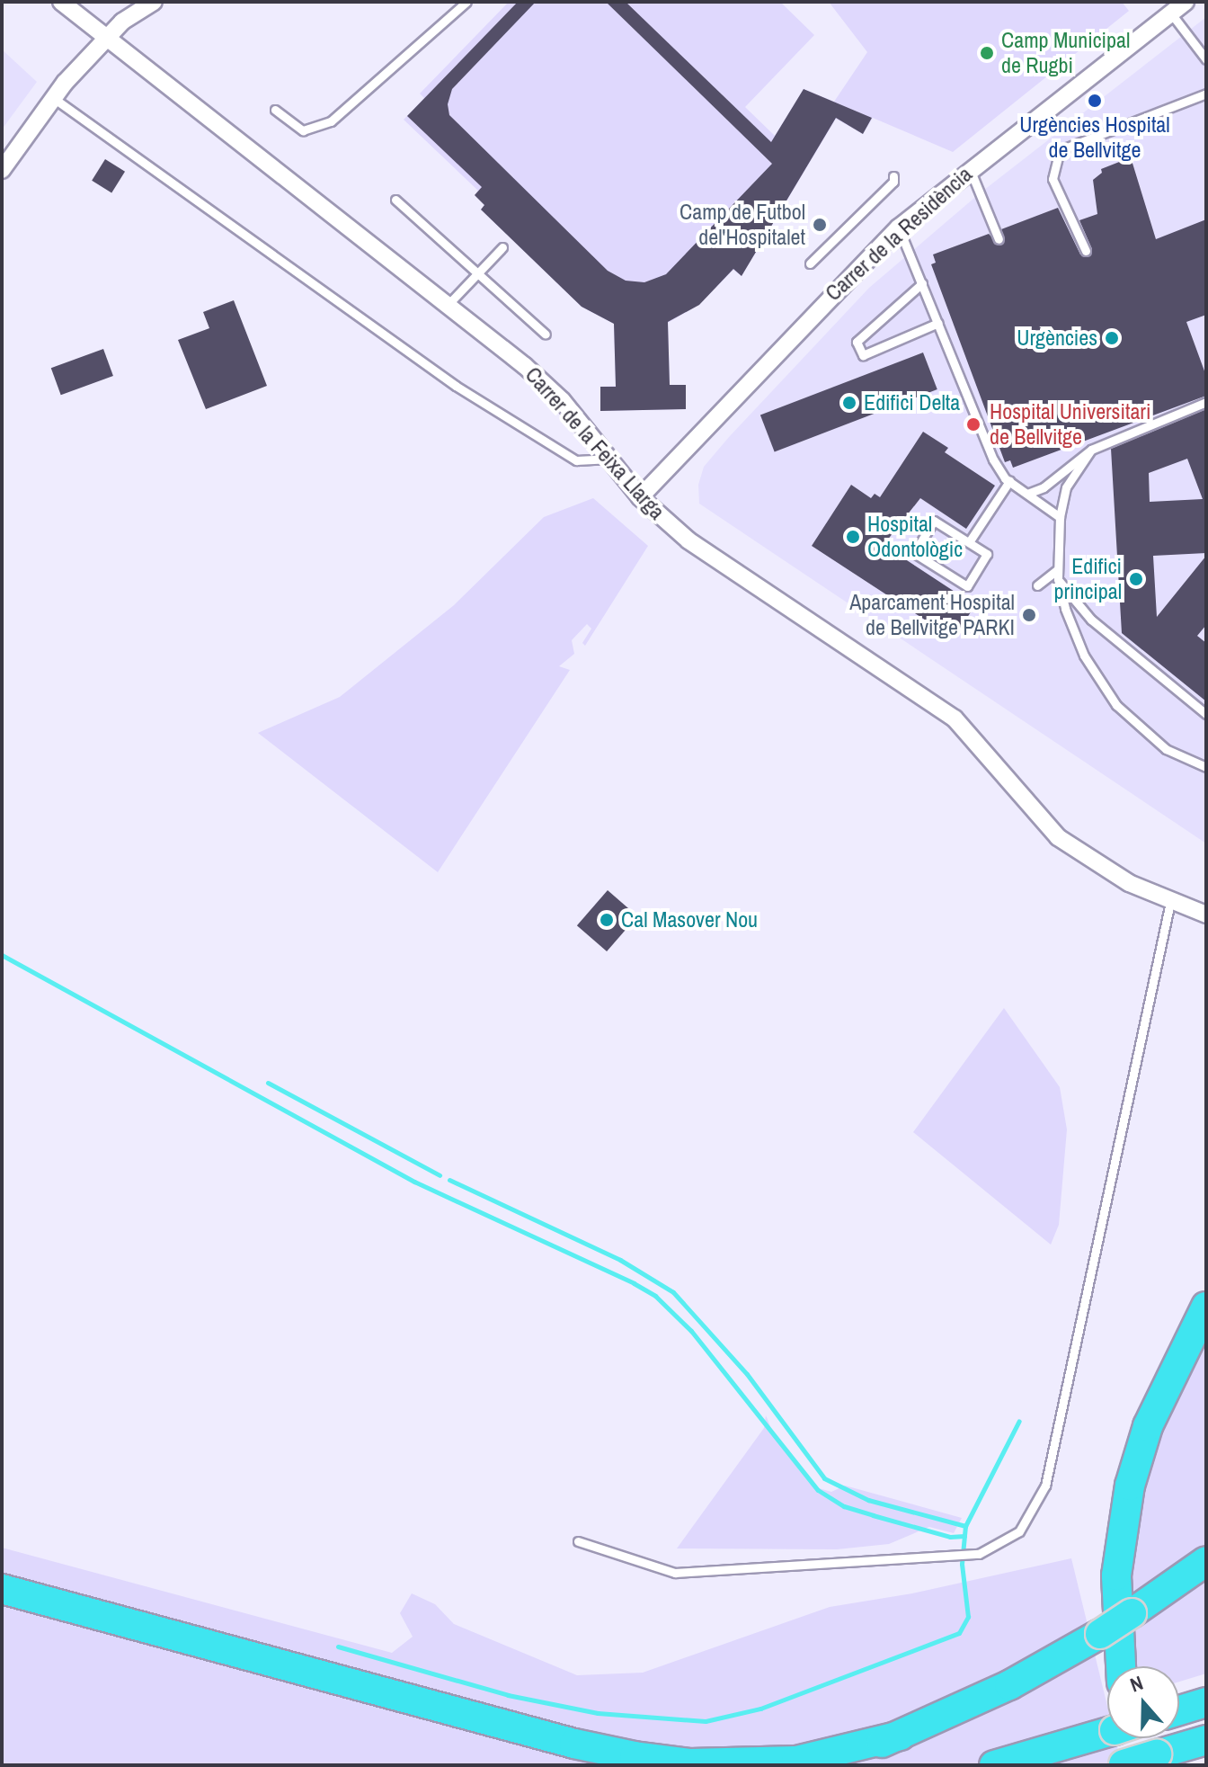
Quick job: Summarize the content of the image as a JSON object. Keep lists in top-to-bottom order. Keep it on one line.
{"streets":{"street":["Carrer de la Residència","Carrer de la Feixa Llarga"]},"crossings":[["Carrer de la Residència","Carrer de la Feixa Llarga"]],"places":["Camp Municipal de Rugbi","Urgències Hospital de Bellvitge","Camp de Futbol del'Hospitalet","Urgències","Edifici Delta","Hospital Universitari de Bellvitge","Hospital Odontològic","Edifici principal","Aparcament Hospital de Bellvitge PARKI","Cal Masover Nou"],"north":"top"}
